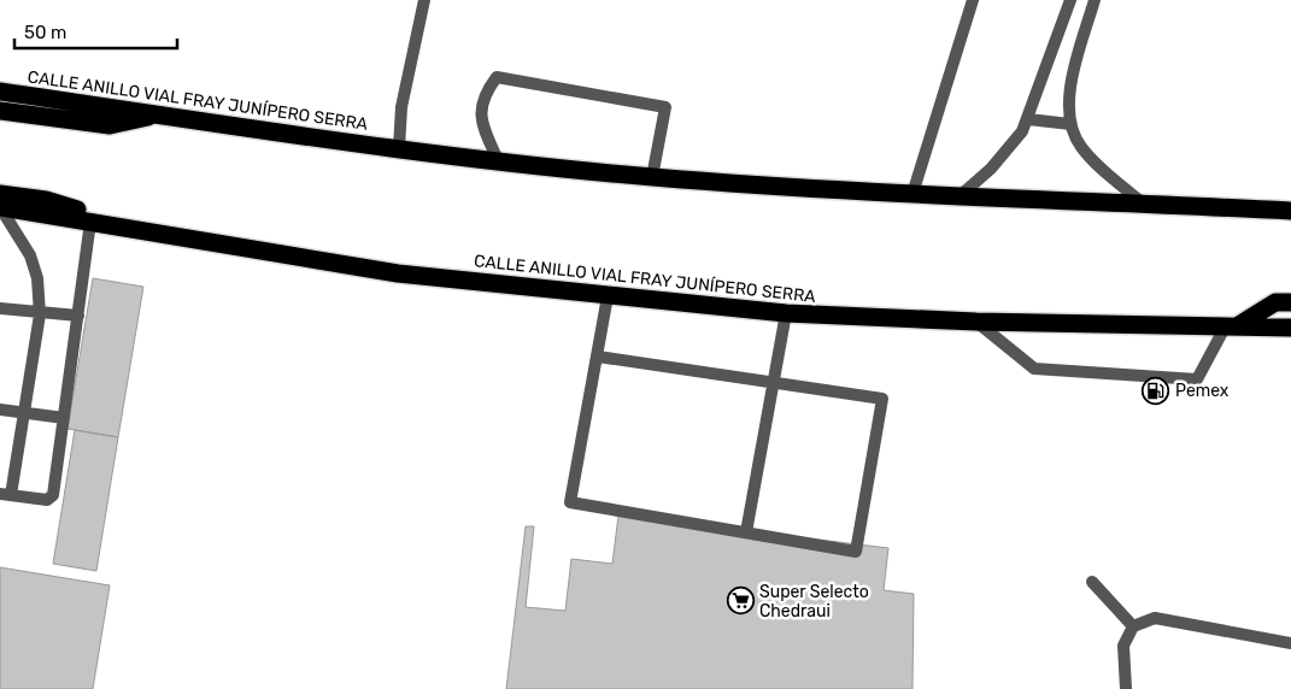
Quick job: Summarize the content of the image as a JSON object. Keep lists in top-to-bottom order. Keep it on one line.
{"streets":{"highway":["CALLE ANILLO VIAL FRAY JUNÍPERO SERRA"]},"places":{"fuel station":["Pemex"],"supermarket":["Super Selecto Chedraui"]},"scale_bar":"50 m"}
